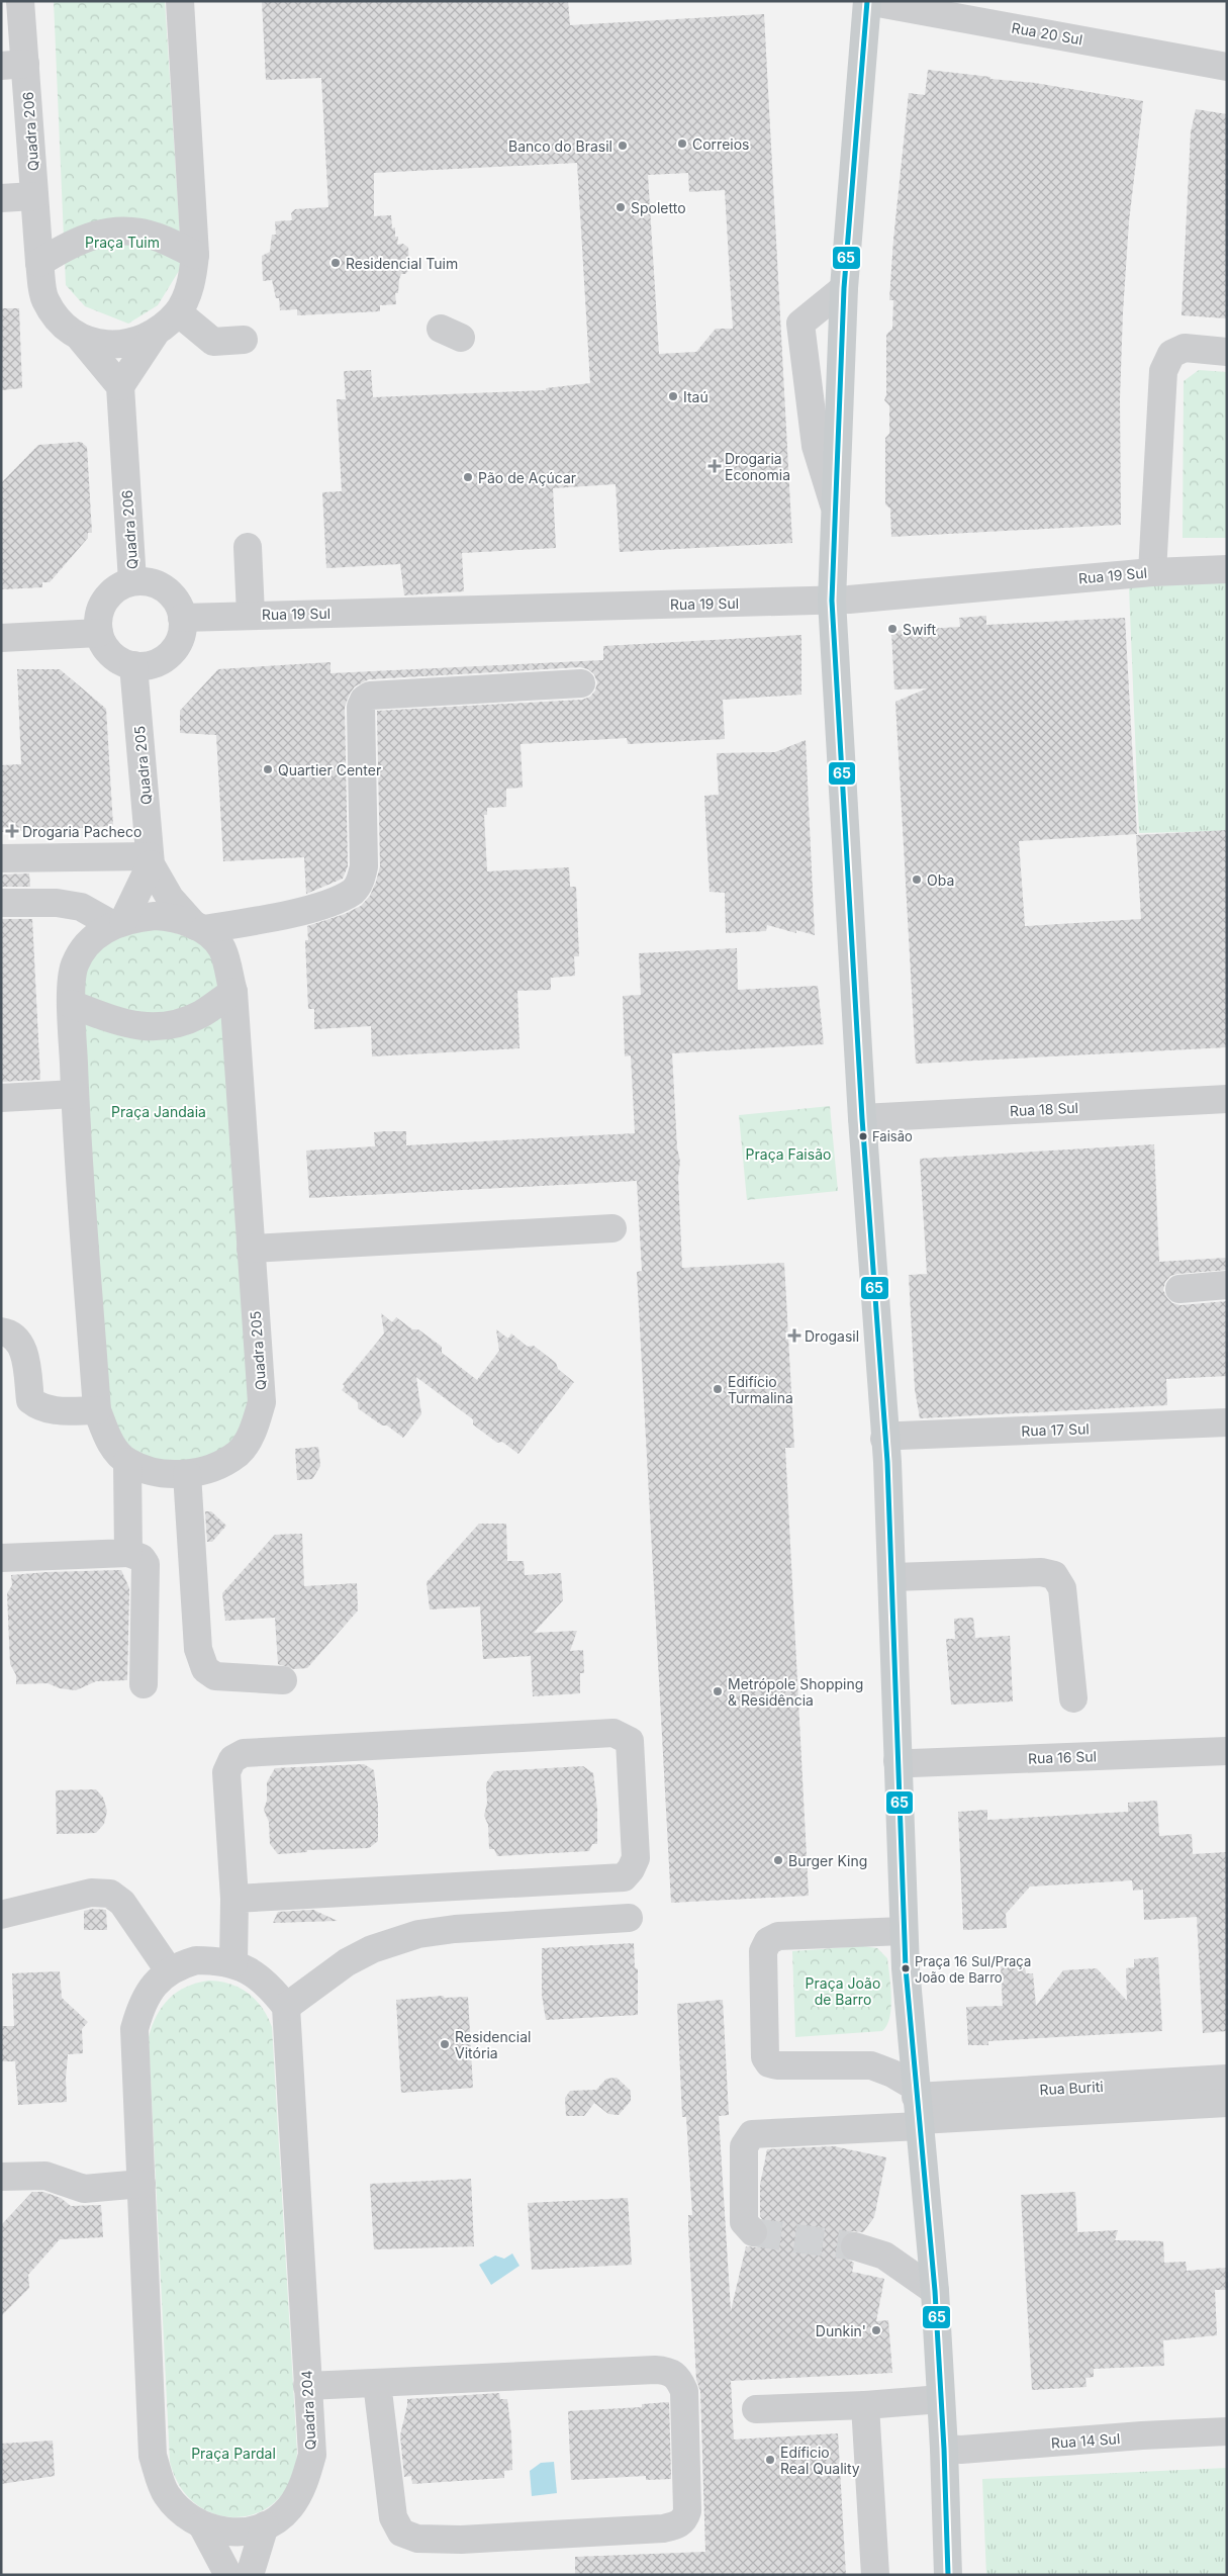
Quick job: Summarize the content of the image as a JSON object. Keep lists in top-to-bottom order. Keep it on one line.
{"streets":{"street":["Rua 20 Sul","Quadra 206","Rua 19 Sul","Quadra 205","Rua 18 Sul","Rua 17 Sul","Rua 16 Sul","Rua Buriti","Quadra 204","Rua 14 Sul"]},"crossings":[["Quadra 206","Rua 19 Sul"],["Quadra 206","Quadra 205"],["Rua 19 Sul","Quadra 205"]],"parks":["Praça Tuim","Praça Jandaia","Praça Faisão","Praça João de Barro","Praça Pardal"],"places":{"other":["Correios","Banco do Brasil","Spoletto","Residencial Tuim","Itaú","Pão de Açúcar","Swift","Quartier Center","Oba","Faisão","Edifício Turmalina","Metrópole Shopping & Residência","Burger King","Praça 16 Sul/Praça João de Barro","Residencial Vitória","Dunkin'","Edíficio Real Quality"],"health":["Drogaria Economia","Drogaria Pacheco","Drogasil"]},"lines":["transit line 65"]}
